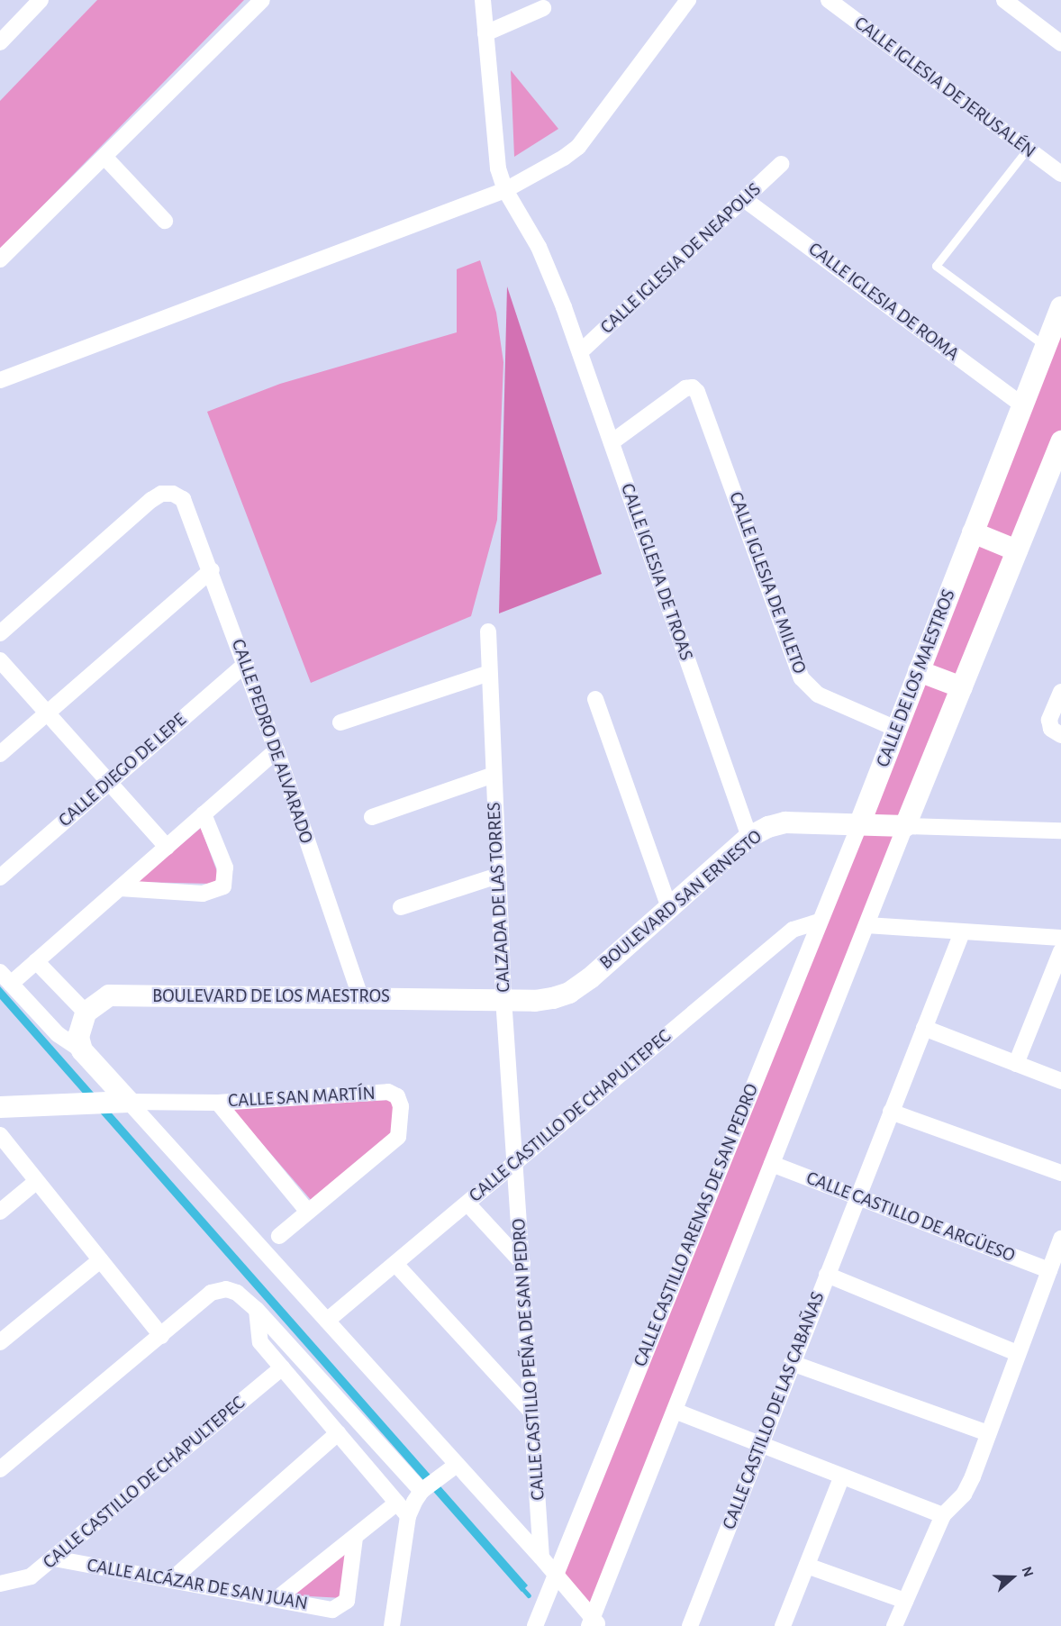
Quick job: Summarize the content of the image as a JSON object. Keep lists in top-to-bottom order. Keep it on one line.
{"streets":{"main road":["CALLE DE LOS MAESTROS","BOULEVARD SAN ERNESTO","BOULEVARD DE LOS MAESTROS"],"street":["CALLE IGLESIA DE JERUSALÉN","CALLE IGLESIA DE NEAPOLIS","CALLE IGLESIA DE ROMA","CALLE IGLESIA DE TROAS","CALLE IGLESIA DE MILETO","CALLE PEDRO DE ALVARADO","CALLE DIEGO DE LEPE","CALZADA DE LAS TORRES","CALLE SAN MARTÍN","CALLE CASTILLO DE CHAPULTEPEC","CALLE CASTILLO DE ARGÜESO","CALLE CASTILLO ARENAS DE SAN PEDRO","CALLE CASTILLO PEÑA DE SAN PEDRO","CALLE CASTILLO DE LAS CABAÑAS","CALLE ALCÁZAR DE SAN JUAN"]},"crossings":[["CALLE IGLESIA DE NEAPOLIS","CALLE IGLESIA DE ROMA"],["CALLE IGLESIA DE NEAPOLIS","CALLE IGLESIA DE TROAS"],["CALLE IGLESIA DE ROMA","CALLE DE LOS MAESTROS"],["CALLE IGLESIA DE TROAS","CALLE IGLESIA DE MILETO"],["CALLE IGLESIA DE TROAS","BOULEVARD SAN ERNESTO"],["CALLE IGLESIA DE MILETO","CALLE DE LOS MAESTROS"],["CALLE DE LOS MAESTROS","BOULEVARD SAN ERNESTO"],["CALLE DE LOS MAESTROS","CALLE CASTILLO ARENAS DE SAN PEDRO"],["CALLE PEDRO DE ALVARADO","CALLE DIEGO DE LEPE"],["CALLE PEDRO DE ALVARADO","BOULEVARD DE LOS MAESTROS"],["CALZADA DE LAS TORRES","BOULEVARD SAN ERNESTO"],["CALZADA DE LAS TORRES","BOULEVARD DE LOS MAESTROS"],["CALZADA DE LAS TORRES","CALLE CASTILLO DE CHAPULTEPEC"],["CALZADA DE LAS TORRES","CALLE CASTILLO PEÑA DE SAN PEDRO"],["BOULEVARD SAN ERNESTO","BOULEVARD DE LOS MAESTROS"],["BOULEVARD SAN ERNESTO","CALLE CASTILLO ARENAS DE SAN PEDRO"],["CALLE CASTILLO DE CHAPULTEPEC","CALLE CASTILLO ARENAS DE SAN PEDRO"],["CALLE CASTILLO DE CHAPULTEPEC","CALLE CASTILLO PEÑA DE SAN PEDRO"],["CALLE CASTILLO DE CHAPULTEPEC","CALLE ALCÁZAR DE SAN JUAN"],["CALLE CASTILLO DE ARGÜESO","CALLE CASTILLO DE LAS CABAÑAS"]],"north":"right"}
